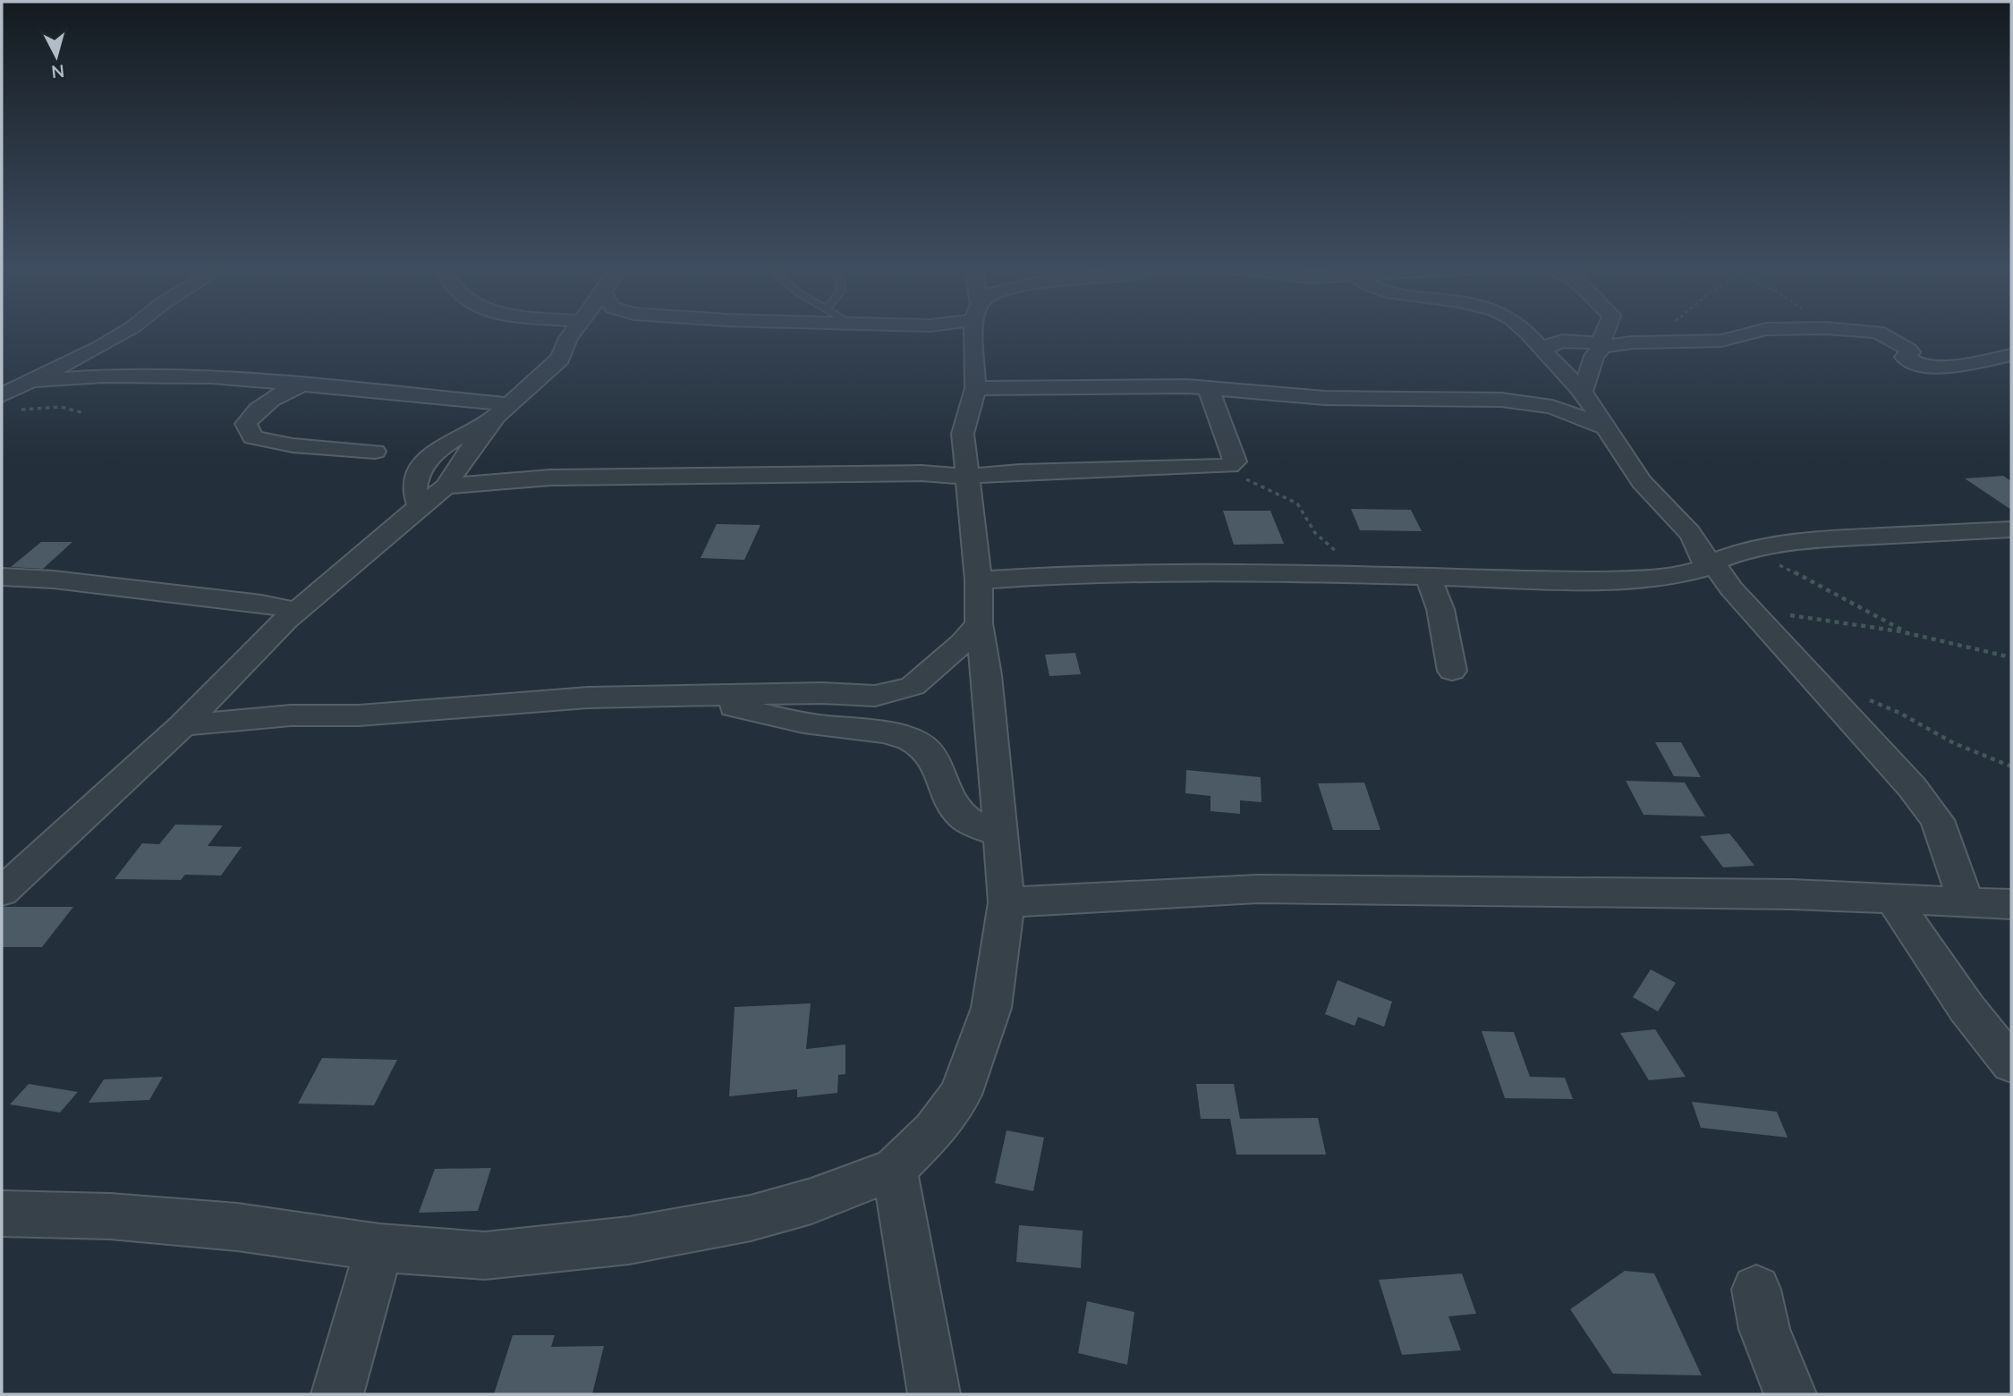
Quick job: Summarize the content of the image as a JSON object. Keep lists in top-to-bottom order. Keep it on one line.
{"north":"bottom"}
